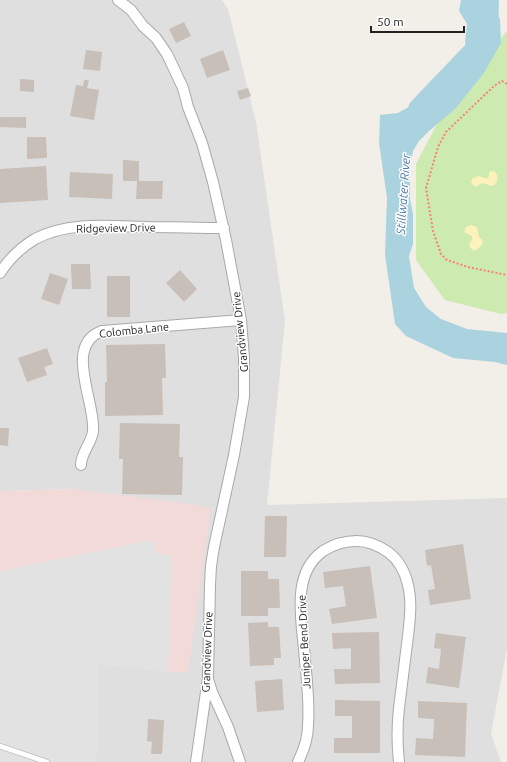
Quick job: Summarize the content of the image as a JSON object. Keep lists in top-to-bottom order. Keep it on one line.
{"streets":{"street":["Ridgeview Drive","Colomba Lane","Grandview Drive","Juniper Bend Drive"]},"crossings":[["Ridgeview Drive","Grandview Drive"],["Colomba Lane","Grandview Drive"]],"water":["Stillwater River"],"scale_bar":"50 m"}
